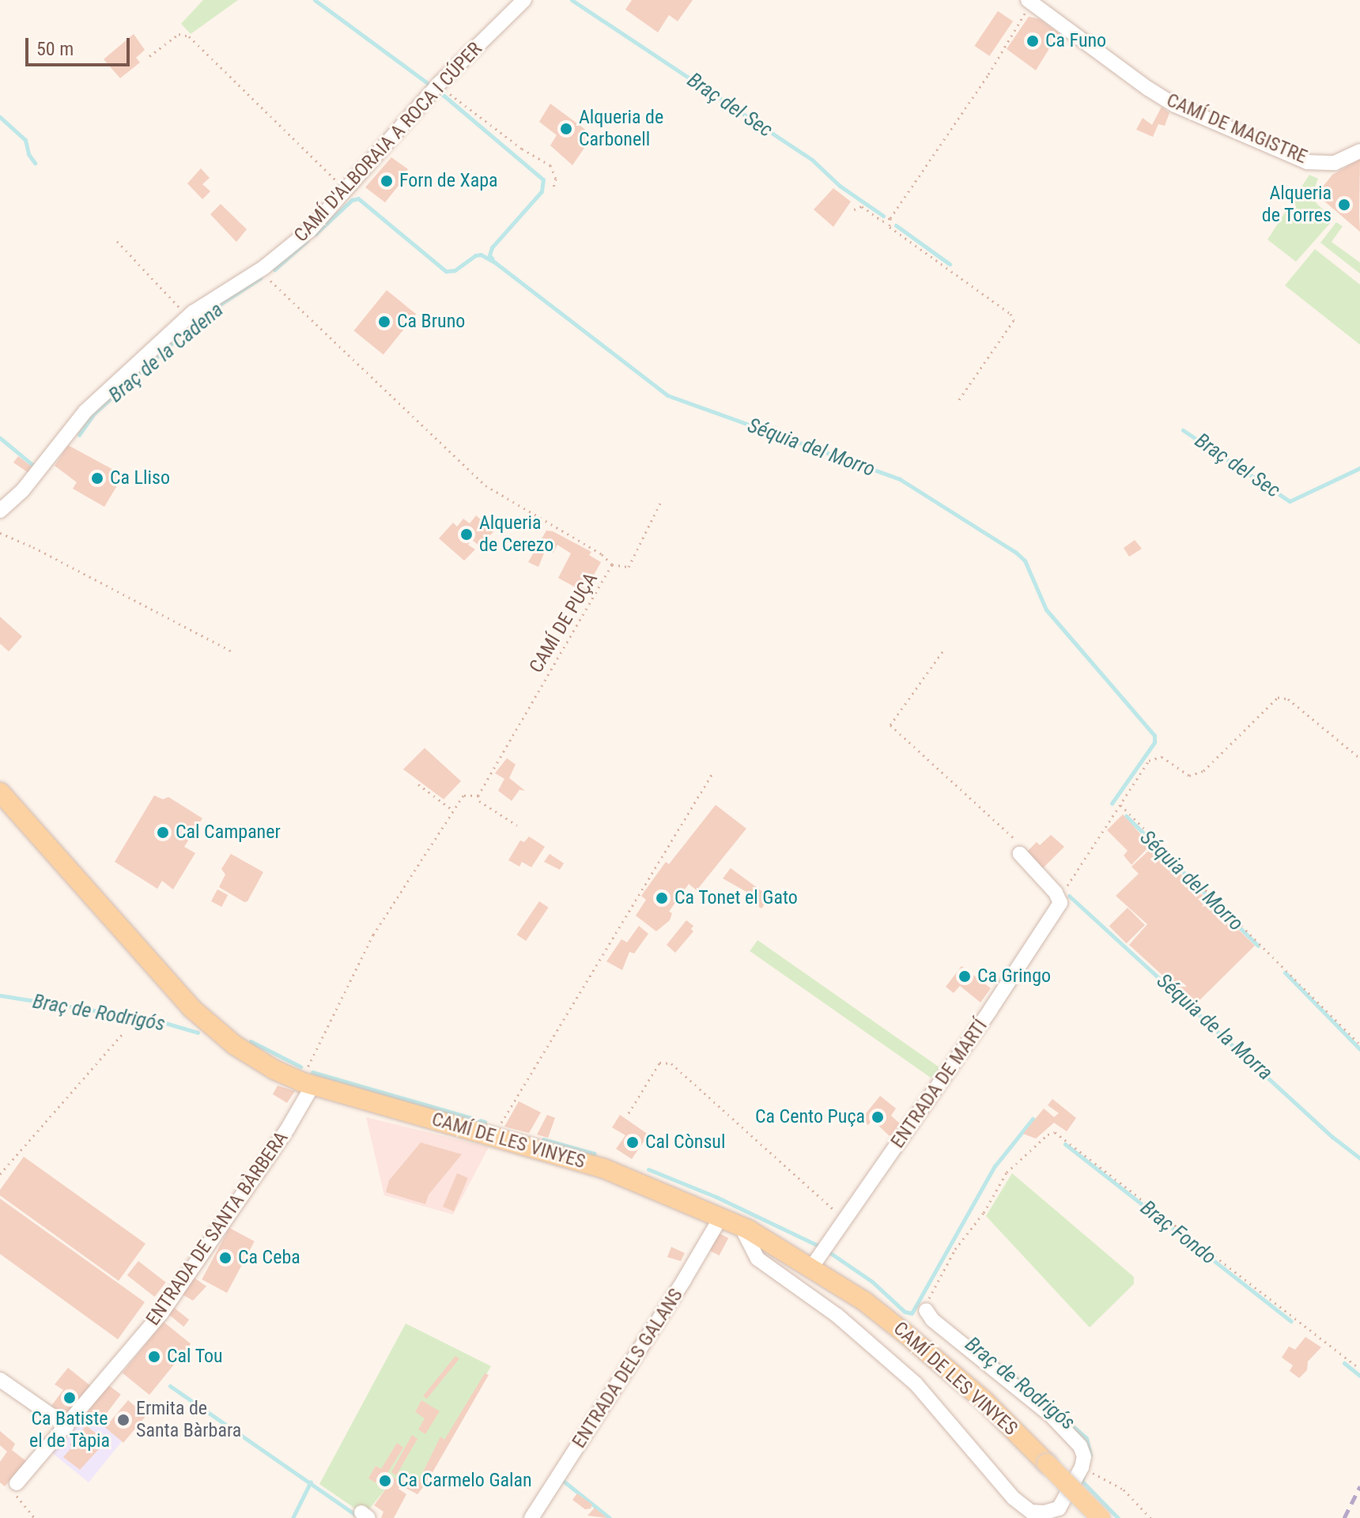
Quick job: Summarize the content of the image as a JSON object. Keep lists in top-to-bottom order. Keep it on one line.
{"streets":{"main road":["CAMÍ DE LES VINYES"],"street":["CAMÍ DE MAGISTRE","CAMÍ D'ALBORAIA A ROCA I CÚPER","ENTRADA DE MARTÍ","ENTRADA DE SANTA BÀRBERA","ENTRADA DELS GALANS"],"path":["CAMÍ DE PUÇA"]},"crossings":[["CAMÍ D'ALBORAIA A ROCA I CÚPER","CAMÍ DE PUÇA"],["ENTRADA DE MARTÍ","CAMÍ DE LES VINYES"],["CAMÍ DE LES VINYES","ENTRADA DE SANTA BÀRBERA"],["CAMÍ DE LES VINYES","ENTRADA DELS GALANS"]],"water":["Braç del Sec","Braç de la Cadena","Séquia del Morro","Braç de Rodrigós","Séquia de la Morra","Braç Fondo"],"places":["Ca Funo","Alqueria de Carbonell","Forn de Xapa","Alqueria de Torres","Ca Bruno","Ca Lliso","Alqueria de Cerezo","Cal Campaner","Ca Tonet el Gato","Ca Gringo","Ca Cento Puça","Cal Cònsul","Ca Ceba","Cal Tou","Ca Batiste el de Tàpia","Ermita de Santa Bàrbara","Ca Carmelo Galan"],"scale_bar":"50 m"}
